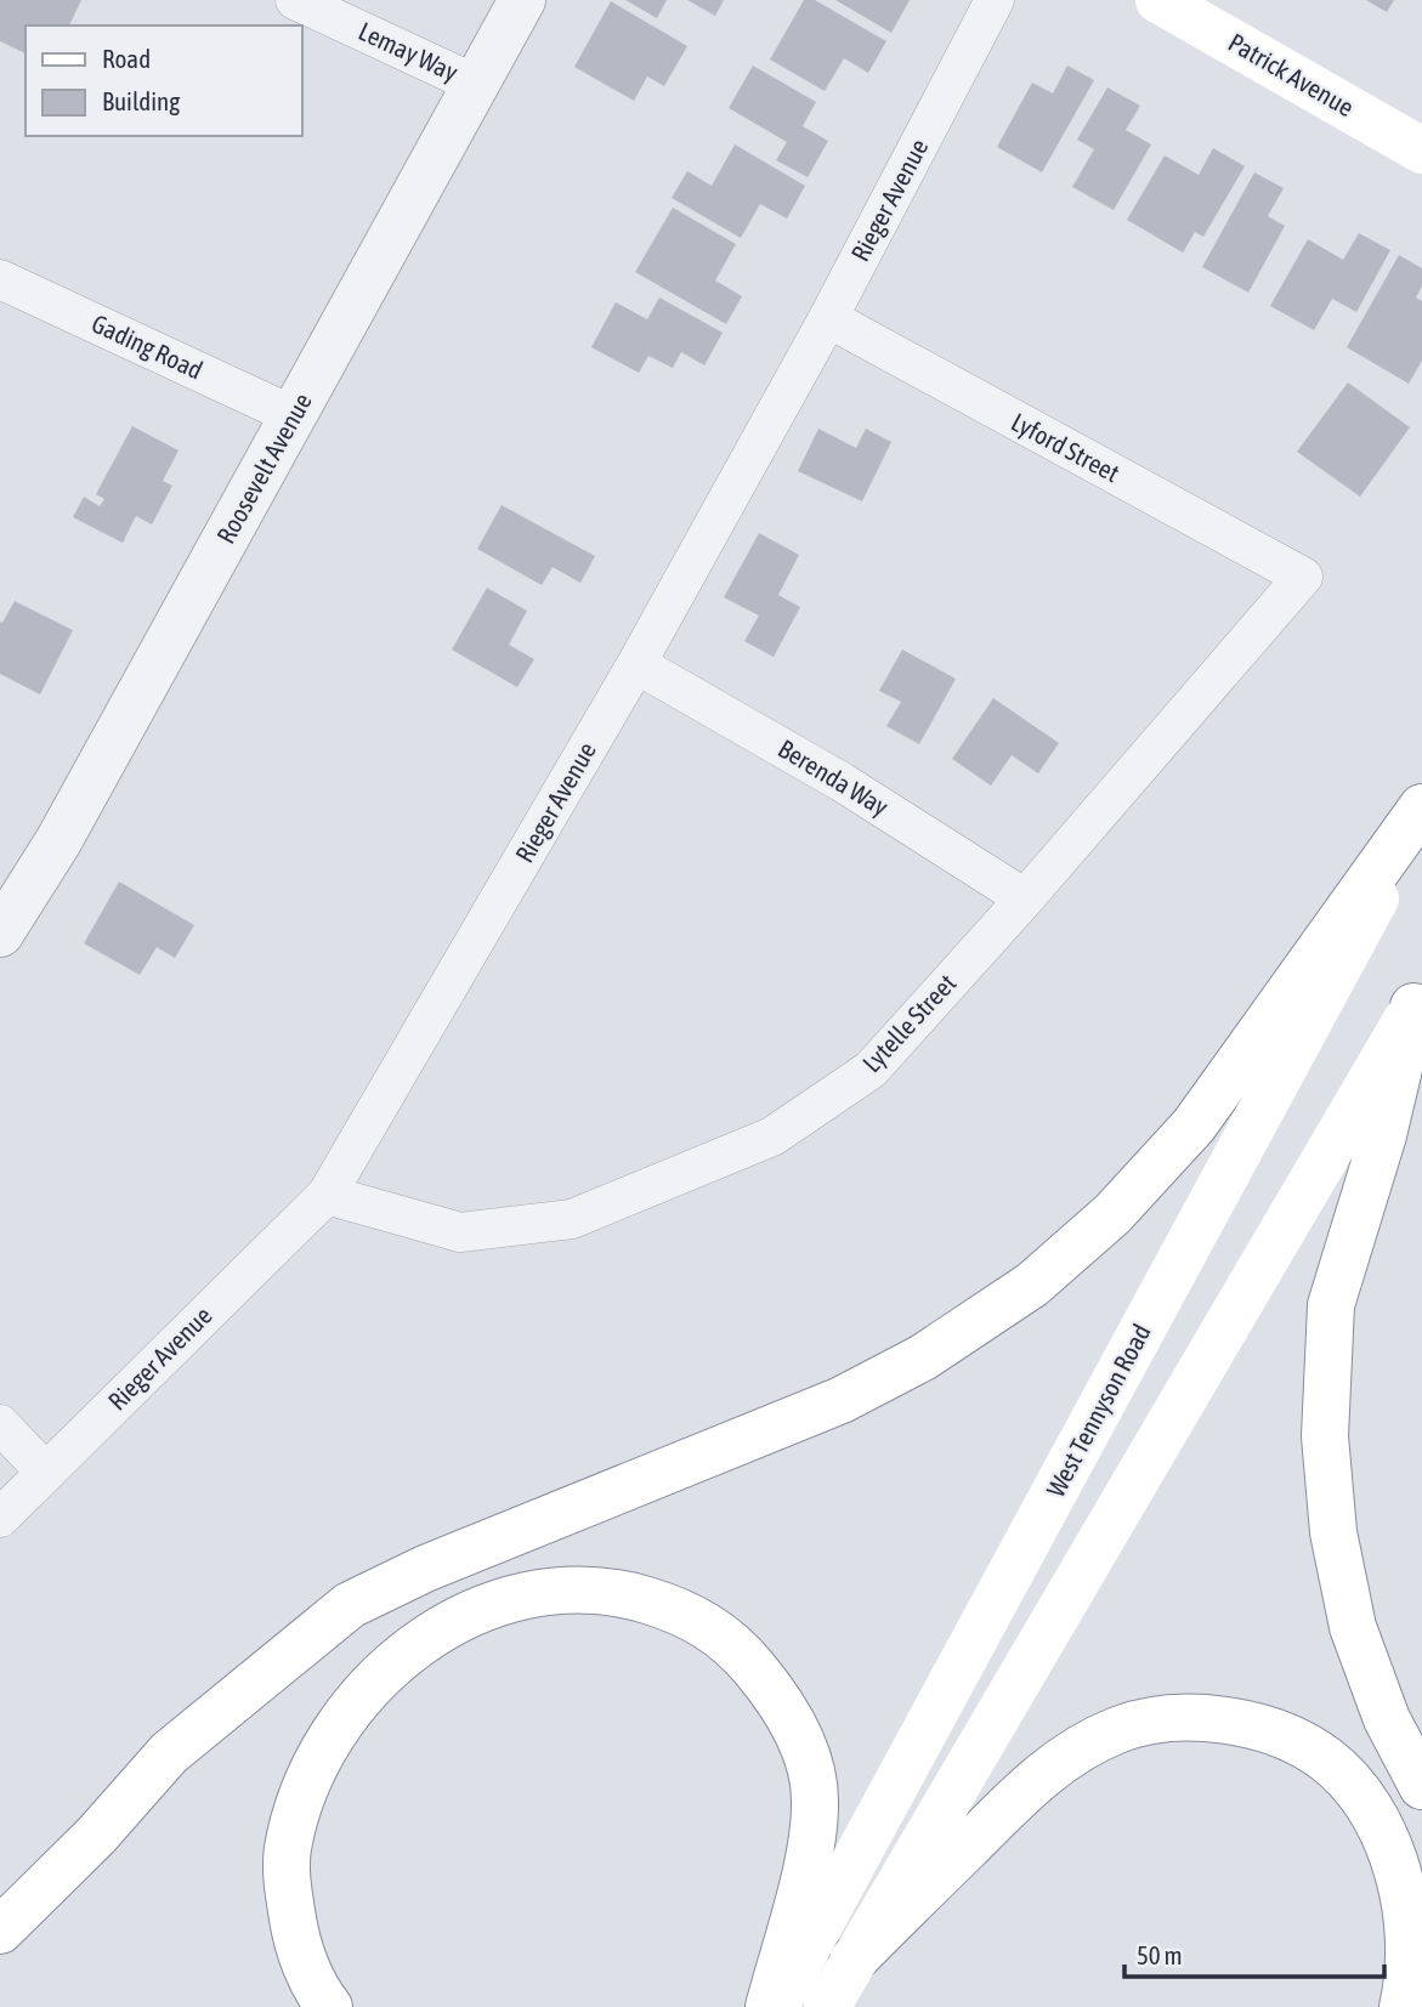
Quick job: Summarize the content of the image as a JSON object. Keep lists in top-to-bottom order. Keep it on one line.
{"streets":{"main road":["Patrick Avenue","West Tennyson Road"],"street":["Lemay Way","Rieger Avenue","Gading Road","Lyford Street","Roosevelt Avenue","Berenda Way","Lytelle Street"]},"crossings":[["Lemay Way","Roosevelt Avenue"],["Rieger Avenue","Lyford Street"],["Rieger Avenue","Berenda Way"],["Rieger Avenue","Lytelle Street"],["Gading Road","Roosevelt Avenue"],["Lyford Street","Lytelle Street"],["Berenda Way","Lytelle Street"]],"legend":["Road","Building"],"scale_bar":"50 m"}
